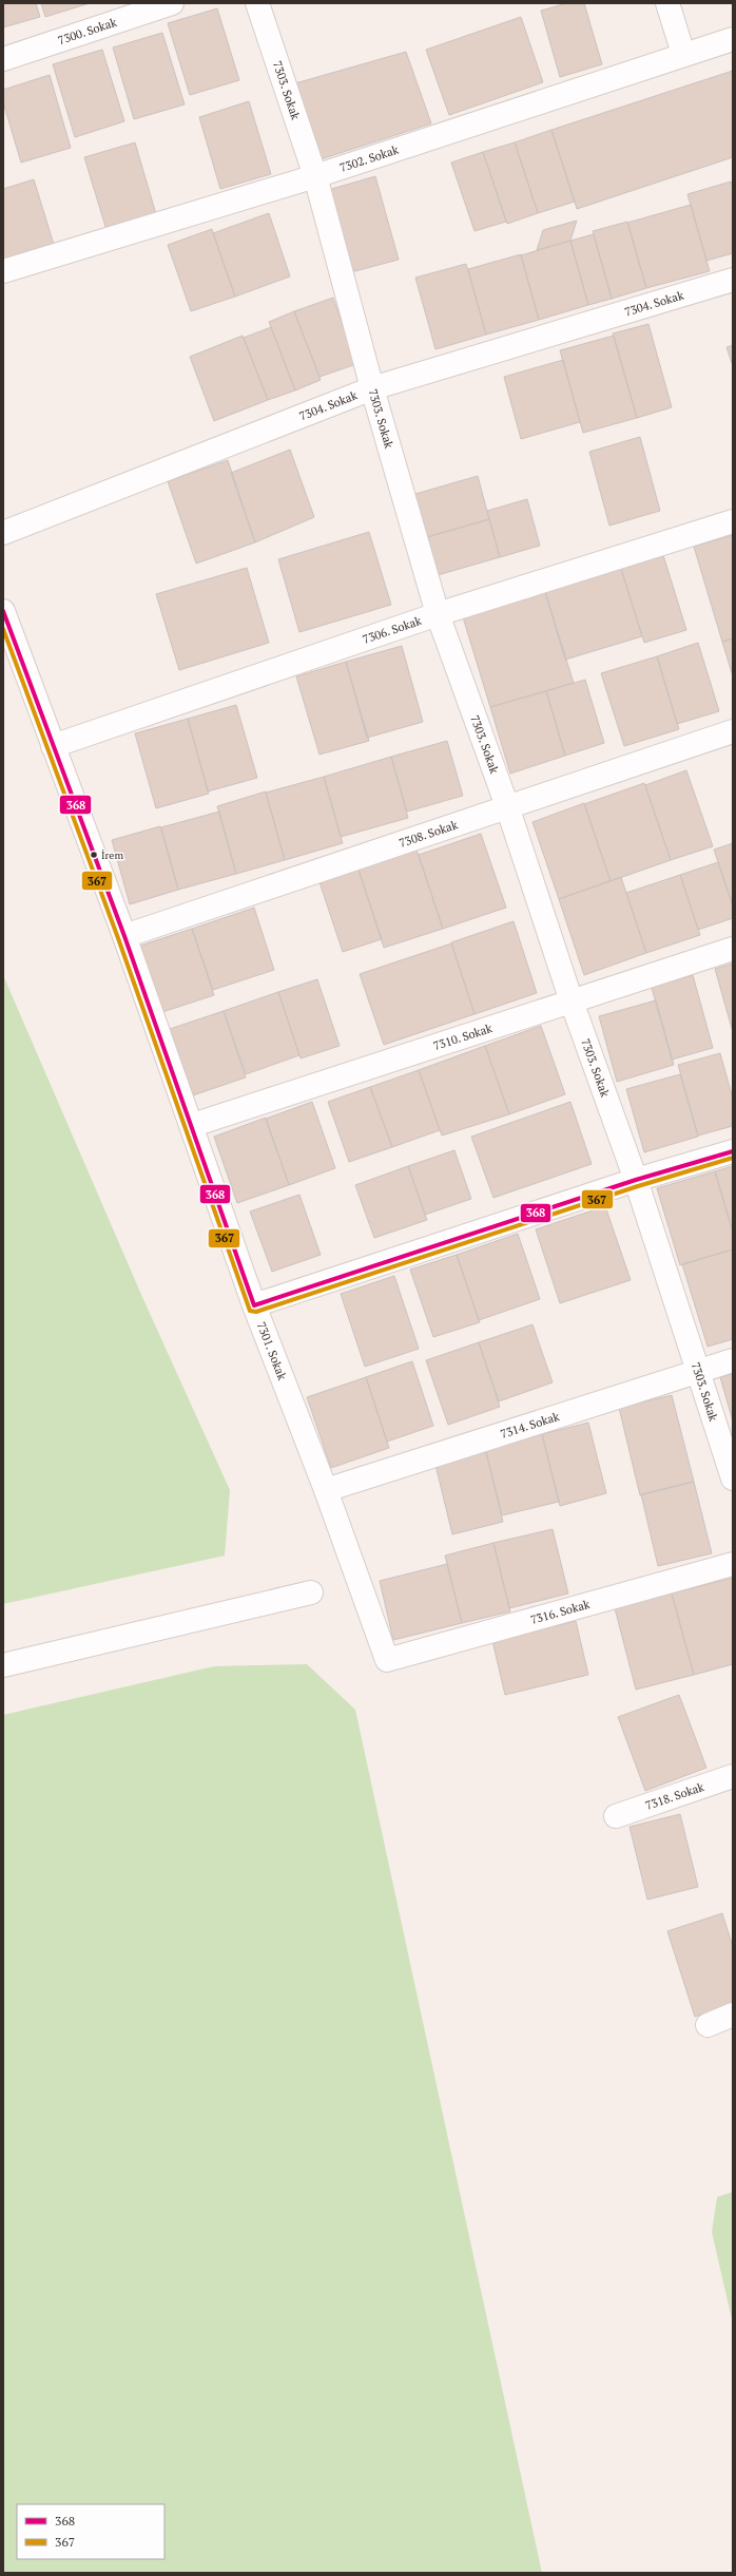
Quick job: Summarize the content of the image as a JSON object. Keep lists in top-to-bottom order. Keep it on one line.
{"streets":{"street":["7300. Sokak","7303. Sokak","7302. Sokak","7304. Sokak","7306. Sokak","7308. Sokak","7310. Sokak","7301. Sokak","7314. Sokak","7316. Sokak","7318. Sokak"]},"crossings":[["7303. Sokak","7302. Sokak"],["7303. Sokak","7304. Sokak"],["7303. Sokak","7306. Sokak"],["7303. Sokak","7308. Sokak"],["7303. Sokak","7310. Sokak"],["7303. Sokak","7314. Sokak"],["7306. Sokak","7301. Sokak"],["7308. Sokak","7301. Sokak"],["7310. Sokak","7301. Sokak"],["7301. Sokak","7314. Sokak"],["7301. Sokak","7316. Sokak"]],"places":["İrem"],"lines":["transit line 368","transit line 367"],"legend":["368","367"]}
